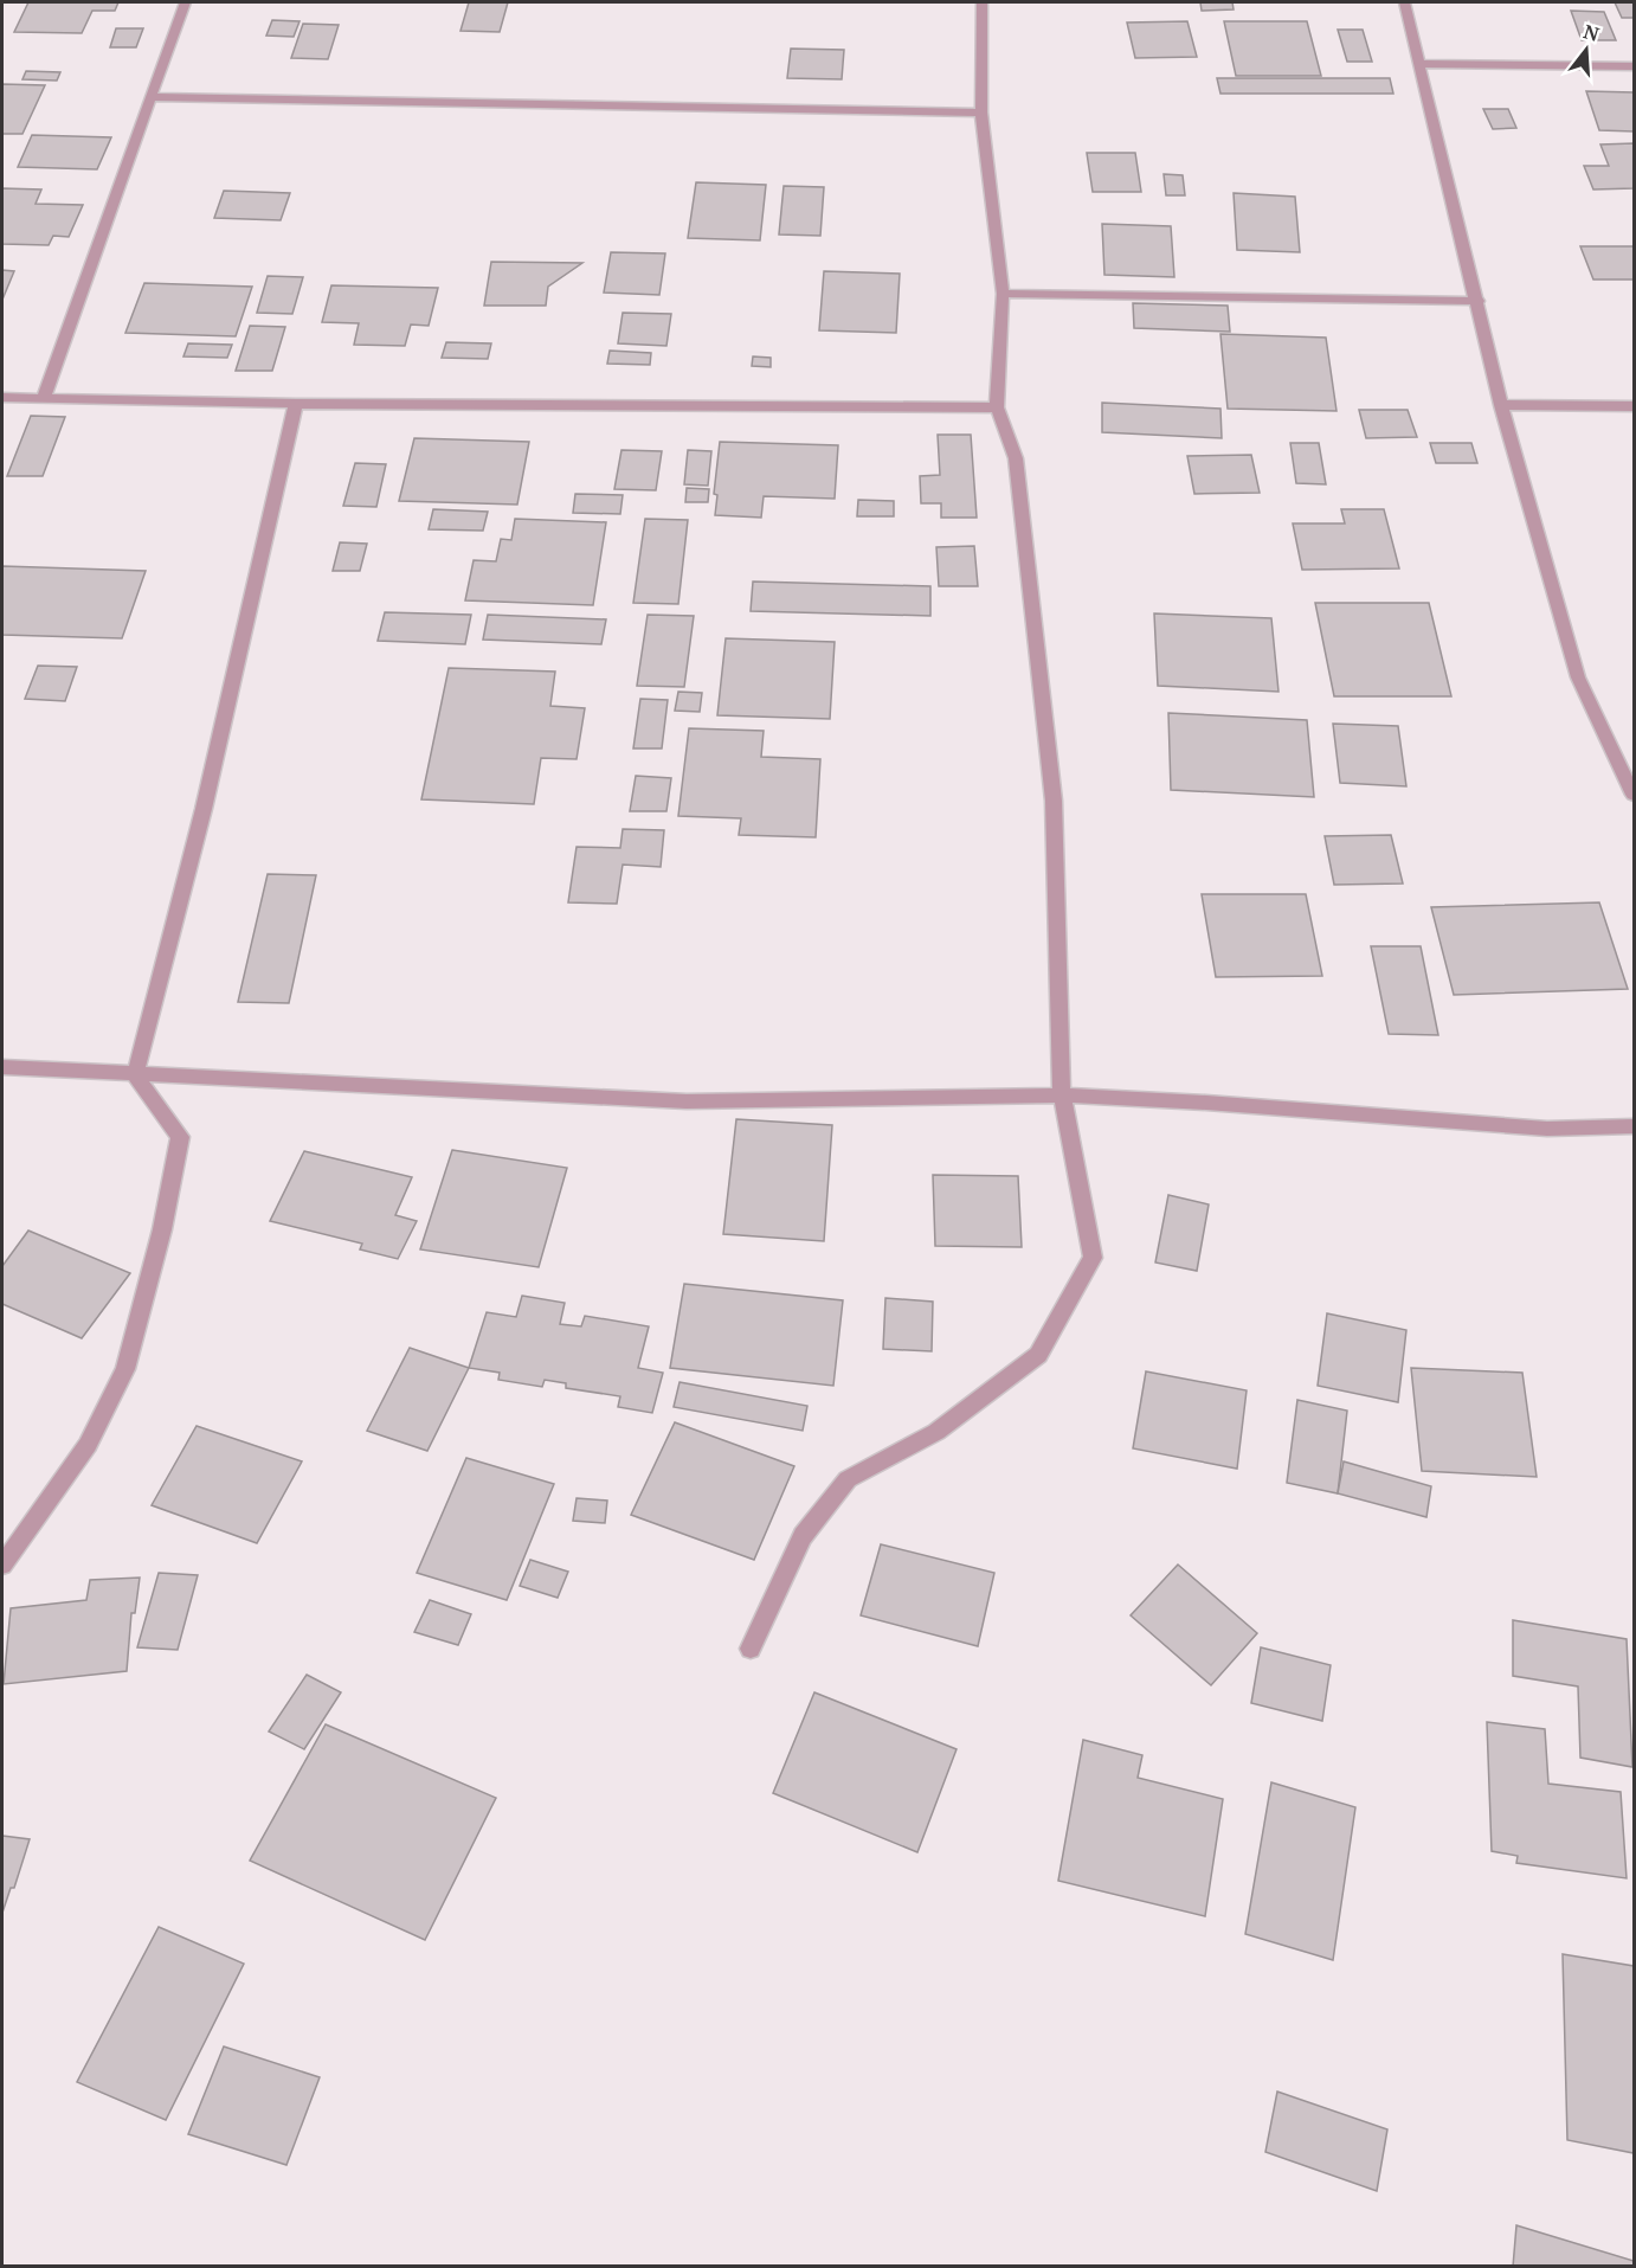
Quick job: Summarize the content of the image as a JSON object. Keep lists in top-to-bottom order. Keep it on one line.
{"north":"top"}
